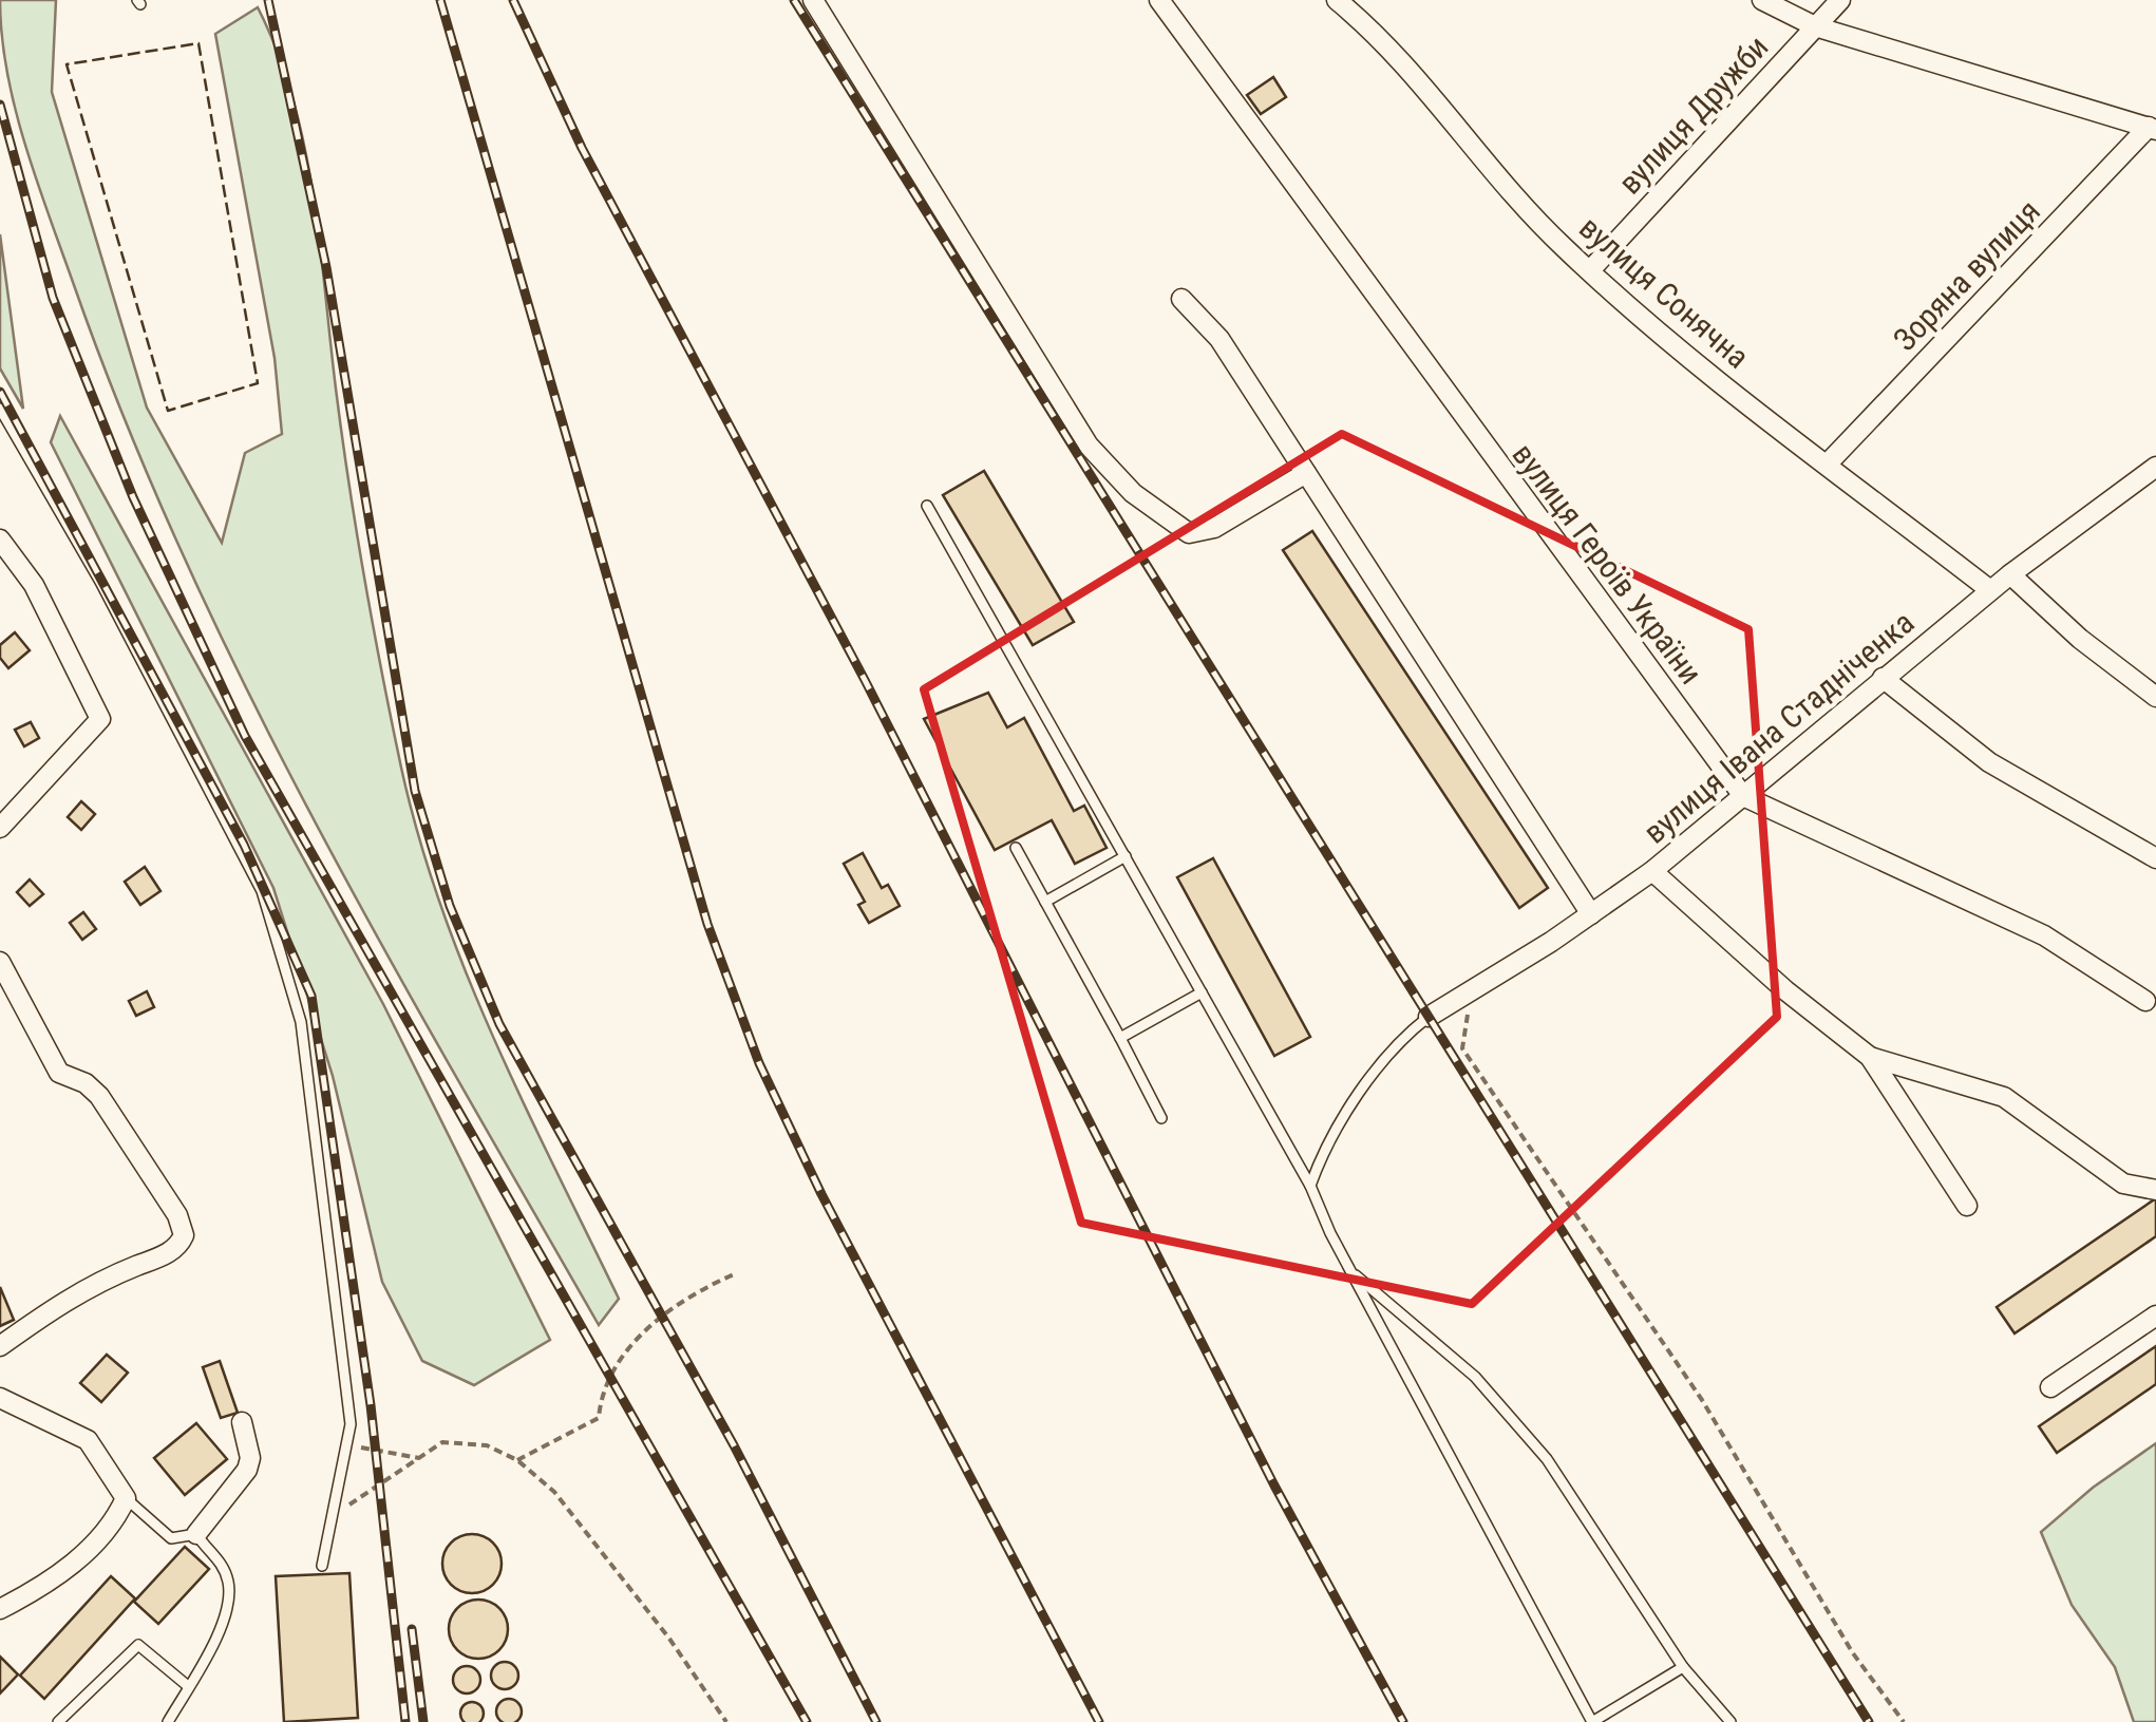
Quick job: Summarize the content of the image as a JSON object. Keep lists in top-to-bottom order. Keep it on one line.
{"streets":{"street":["вулиця Дружби","Зоряна вулиця","вулиця Сонячна","вулиця Героїв України","вулиця Івана Стадніченка"]},"crossings":[["вулиця Дружби","вулиця Сонячна"],["Зоряна вулиця","вулиця Сонячна"],["вулиця Сонячна","вулиця Івана Стадніченка"],["вулиця Героїв України","вулиця Івана Стадніченка"]]}
